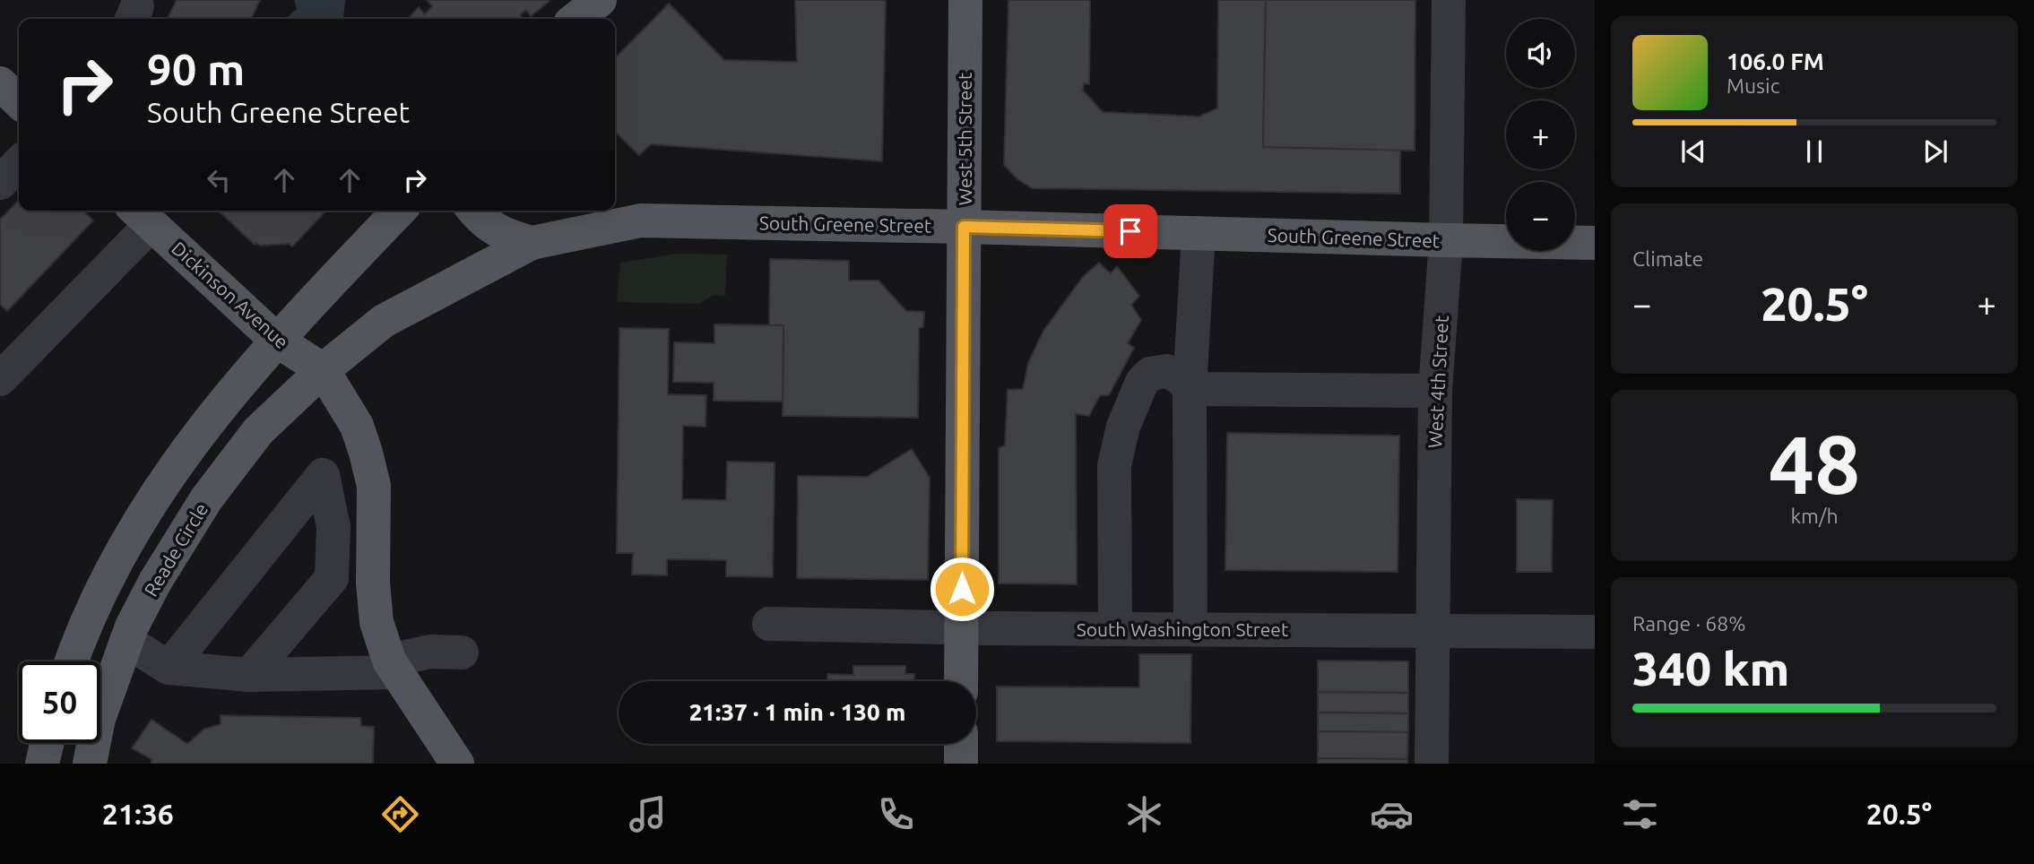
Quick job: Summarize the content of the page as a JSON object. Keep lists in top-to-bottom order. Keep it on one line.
{"streets":{"main road":["West 5th Street","South Greene Street","Dickinson Avenue","Reade Circle"],"street":["West 4th Street","South Washington Street"]},"crossings":[["West 5th Street","South Greene Street"],["West 5th Street","South Washington Street"],["South Greene Street","Dickinson Avenue"],["South Greene Street","West 4th Street"],["South Greene Street","Reade Circle"],["Dickinson Avenue","Reade Circle"],["West 4th Street","South Washington Street"]],"page":{"map_buttons":["+","−"],"turn":["90 m","South Greene Street"],"song":["106.0 FM","Music"],"tile":["Climate",["48","km/h"],["Range · 68%","340 km"]],"heat":["−","20.5°","+"],"limit":"50","trip":"21:37 · 1 min · 130 m","tabs":["21:36","20.5°"]}}
